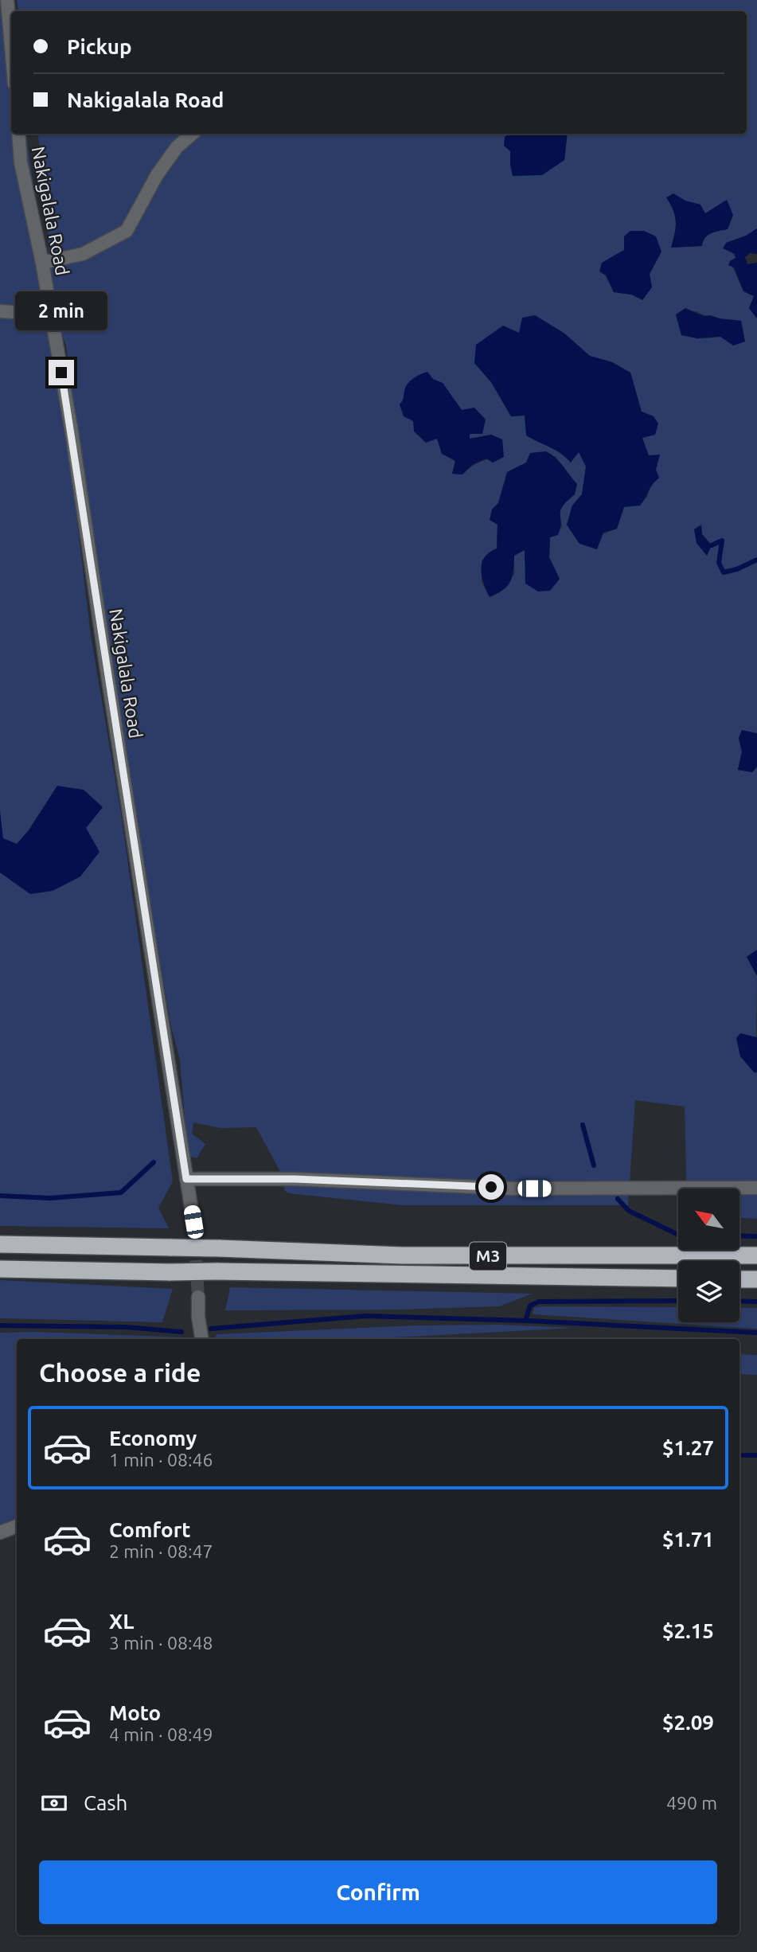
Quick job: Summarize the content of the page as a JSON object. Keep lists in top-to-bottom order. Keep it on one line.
{"streets":{"highway":["M3"],"street":["Nakigalala Road"]},"north":"top left","page":{"banner":["Pickup","Nakigalala Road"],"bubble":"2 min","heading":"Choose a ride","list":[{"name":"Economy","note":"1 min · 08:46","value":"$1.27"},{"name":"Comfort","note":"2 min · 08:47","value":"$1.71"},{"name":"XL","note":"3 min · 08:48","value":"$2.15"},{"name":"Moto","note":"4 min · 08:49","value":"$2.09"}],"pay":["Cash","490 m"],"buttons":"Confirm"}}
